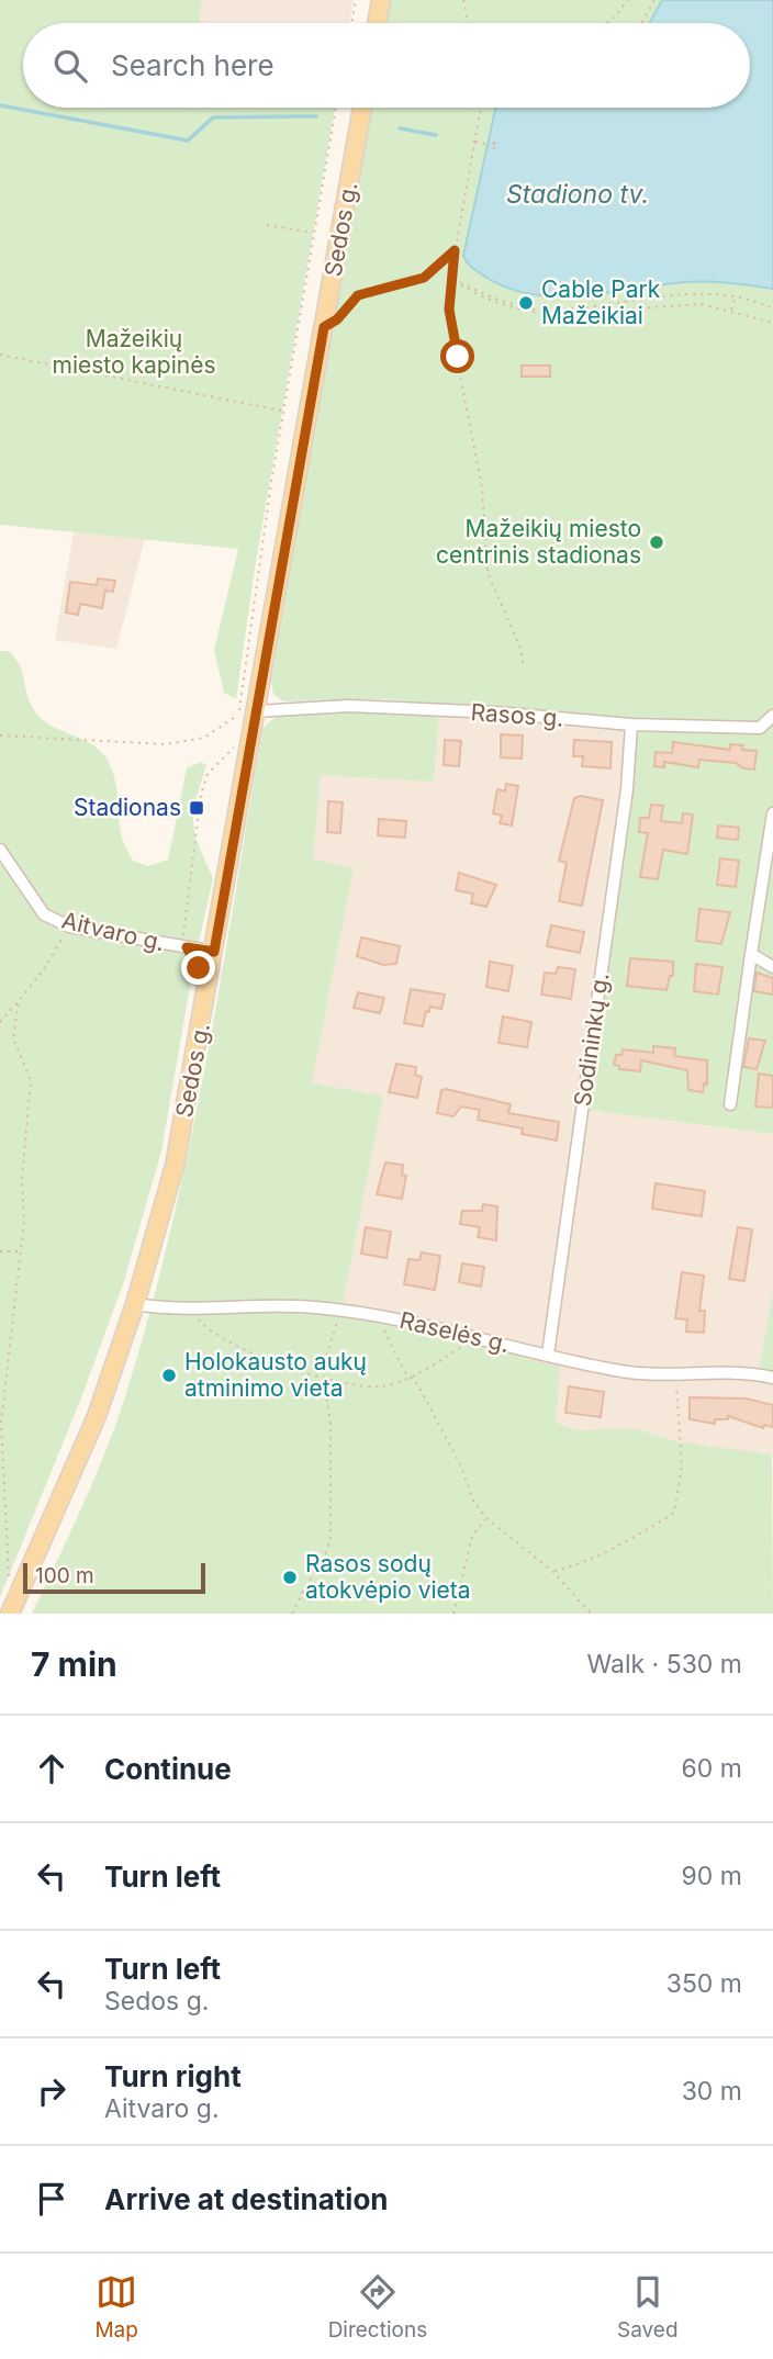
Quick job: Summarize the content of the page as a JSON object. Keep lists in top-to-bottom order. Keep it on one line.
{"streets":{"main road":["Sedos g."],"street":["Rasos g.","Aitvaro g.","Sodininkų g.","Raselės g."]},"crossings":[["Sedos g.","Rasos g."],["Sedos g.","Aitvaro g."],["Sedos g.","Raselės g."],["Rasos g.","Sodininkų g."],["Sodininkų g.","Raselės g."]],"water":["Stadiono tv."],"parks":["Mažeikių miesto kapinės"],"places":{"other":["Cable Park Mažeikiai","Mažeikių miesto centrinis stadionas","Holokausto aukų atminimo vieta","Rasos sodų atokvėpio vieta"],"transit":["Stadionas"]},"scale_bar":"100 m","page":{"search":"Search here","scale":"100 m","heading":["7 min","Walk · 530 m"],"list":[["Continue","60 m"],["Turn left","90 m"],["Turn left","Sedos g.","350 m"],["Turn right","Aitvaro g.","30 m"],"Arrive at destination"],"nav":["Map","Directions","Saved"]}}
